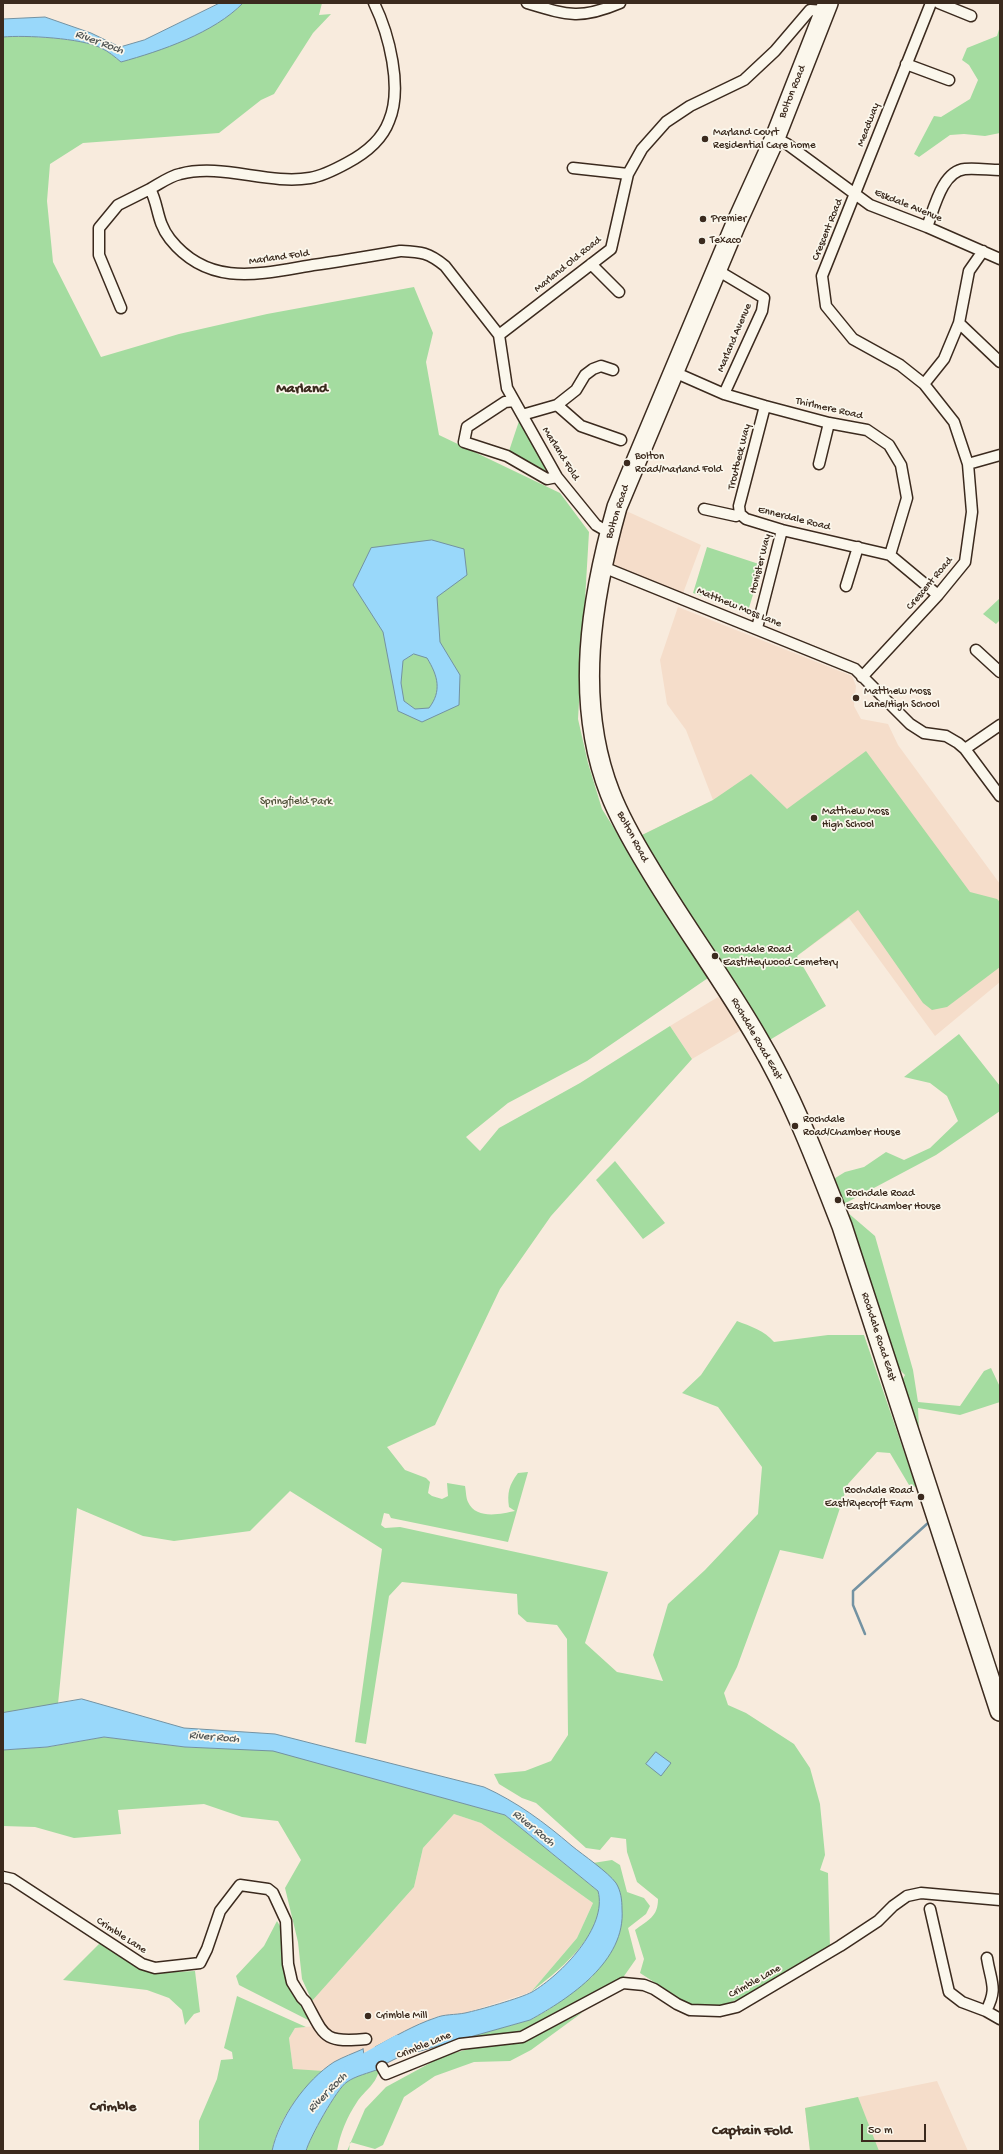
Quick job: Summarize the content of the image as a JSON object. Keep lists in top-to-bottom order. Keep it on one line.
{"streets":{"highway":["Bolton Road","Rochdale Road East"],"street":["Meadway","Eskdale Avenue","Crescent Road","Marland Fold","Marland Old Road","Marland Avenue","Thirlmere Road","Troutbeck Way","Ennerdale Road","Honister Way","Matthew Moss Lane","Crimble Lane"]},"crossings":[["Bolton Road","Eskdale Avenue"],["Bolton Road","Marland Fold"],["Bolton Road","Marland Old Road"],["Bolton Road","Marland Avenue"],["Bolton Road","Thirlmere Road"],["Bolton Road","Matthew Moss Lane"],["Bolton Road","Rochdale Road East"],["Meadway","Eskdale Avenue"],["Meadway","Crescent Road"],["Eskdale Avenue","Crescent Road"],["Crescent Road","Ennerdale Road"],["Crescent Road","Matthew Moss Lane"],["Marland Fold","Marland Old Road"],["Marland Avenue","Thirlmere Road"],["Thirlmere Road","Troutbeck Way"],["Thirlmere Road","Ennerdale Road"],["Troutbeck Way","Ennerdale Road"],["Ennerdale Road","Honister Way"],["Honister Way","Matthew Moss Lane"]],"districts":["Marland","Crimble","Captain Fold"],"water":["River Roch"],"parks":["Springfield Park"],"places":["Marland Court Residential Care home","Premier","Texaco","Bolton Road/Marland Fold","Matthew Moss Lane/High School","Matthew Moss High School","Rochdale Road East/Heywood Cemetery","Rochdale Road/Chamber House","Rochdale Road East/Chamber House","Rochdale Road East/Ryecroft Farm","Crimble Mill"],"scale_bar":"50 m"}
